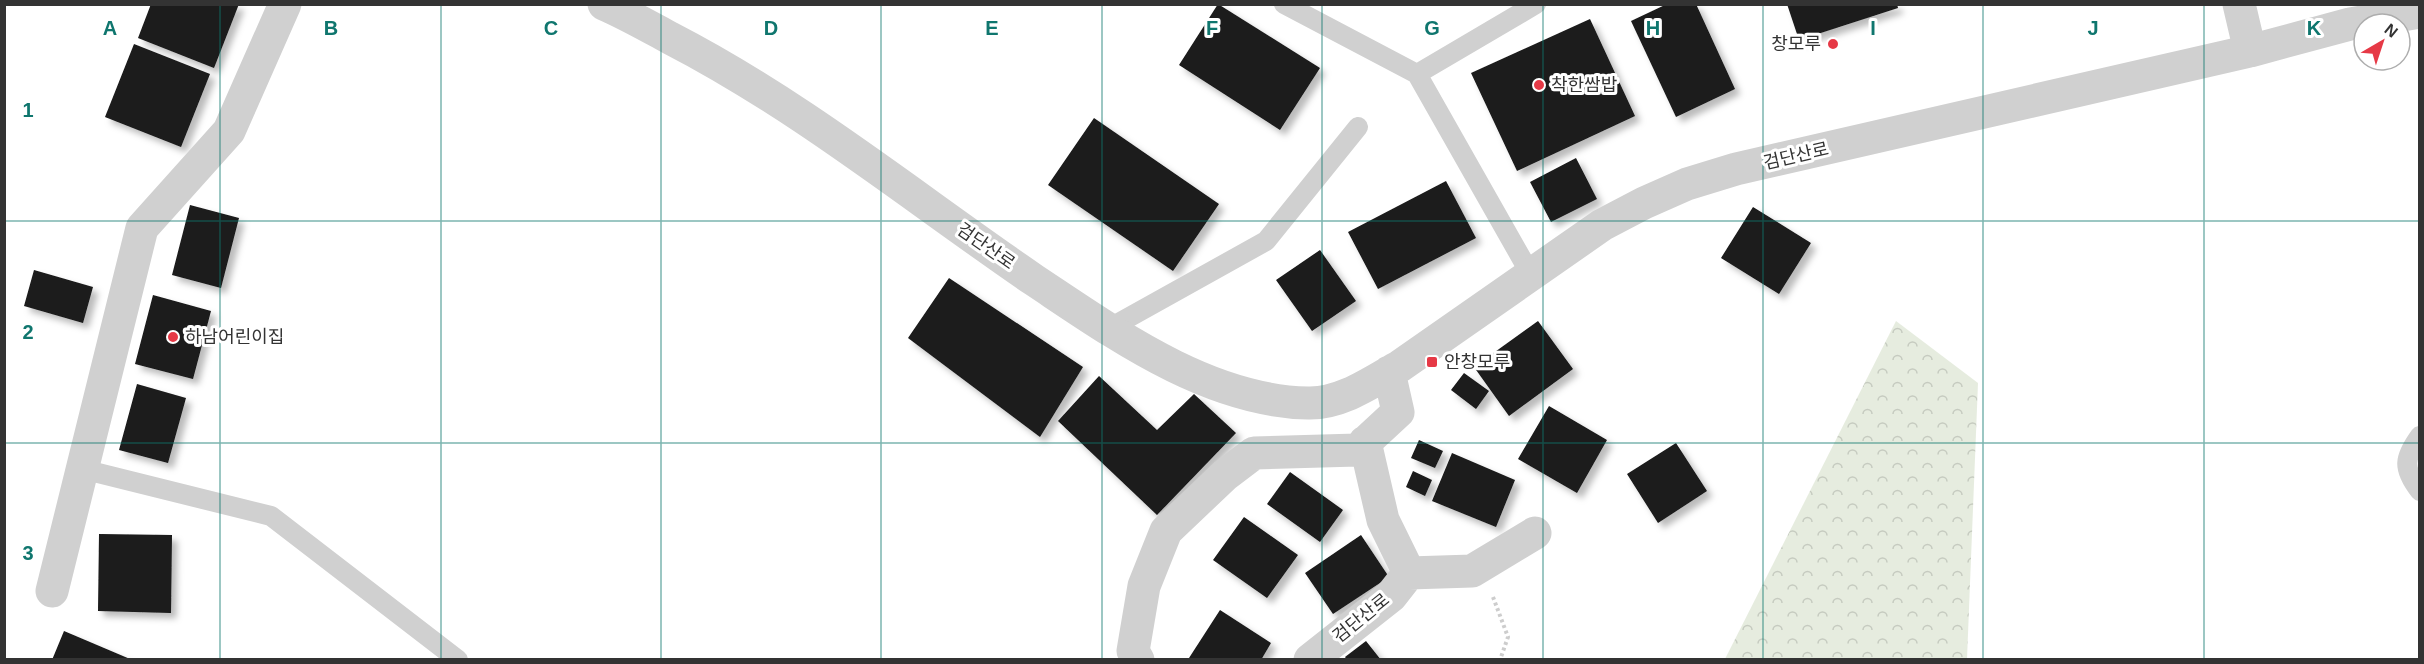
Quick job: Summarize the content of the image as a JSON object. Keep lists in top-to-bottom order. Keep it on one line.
{"streets":{"street":["검단산로"]},"places":{"other":["창모루","착한쌈밥","하남어린이집"],"transit":["안창모루"]},"north":"top right","grid":{"columns":["A","B","C","D","E","F","G","H","I","J","K"],"rows":["1","2","3"]}}
